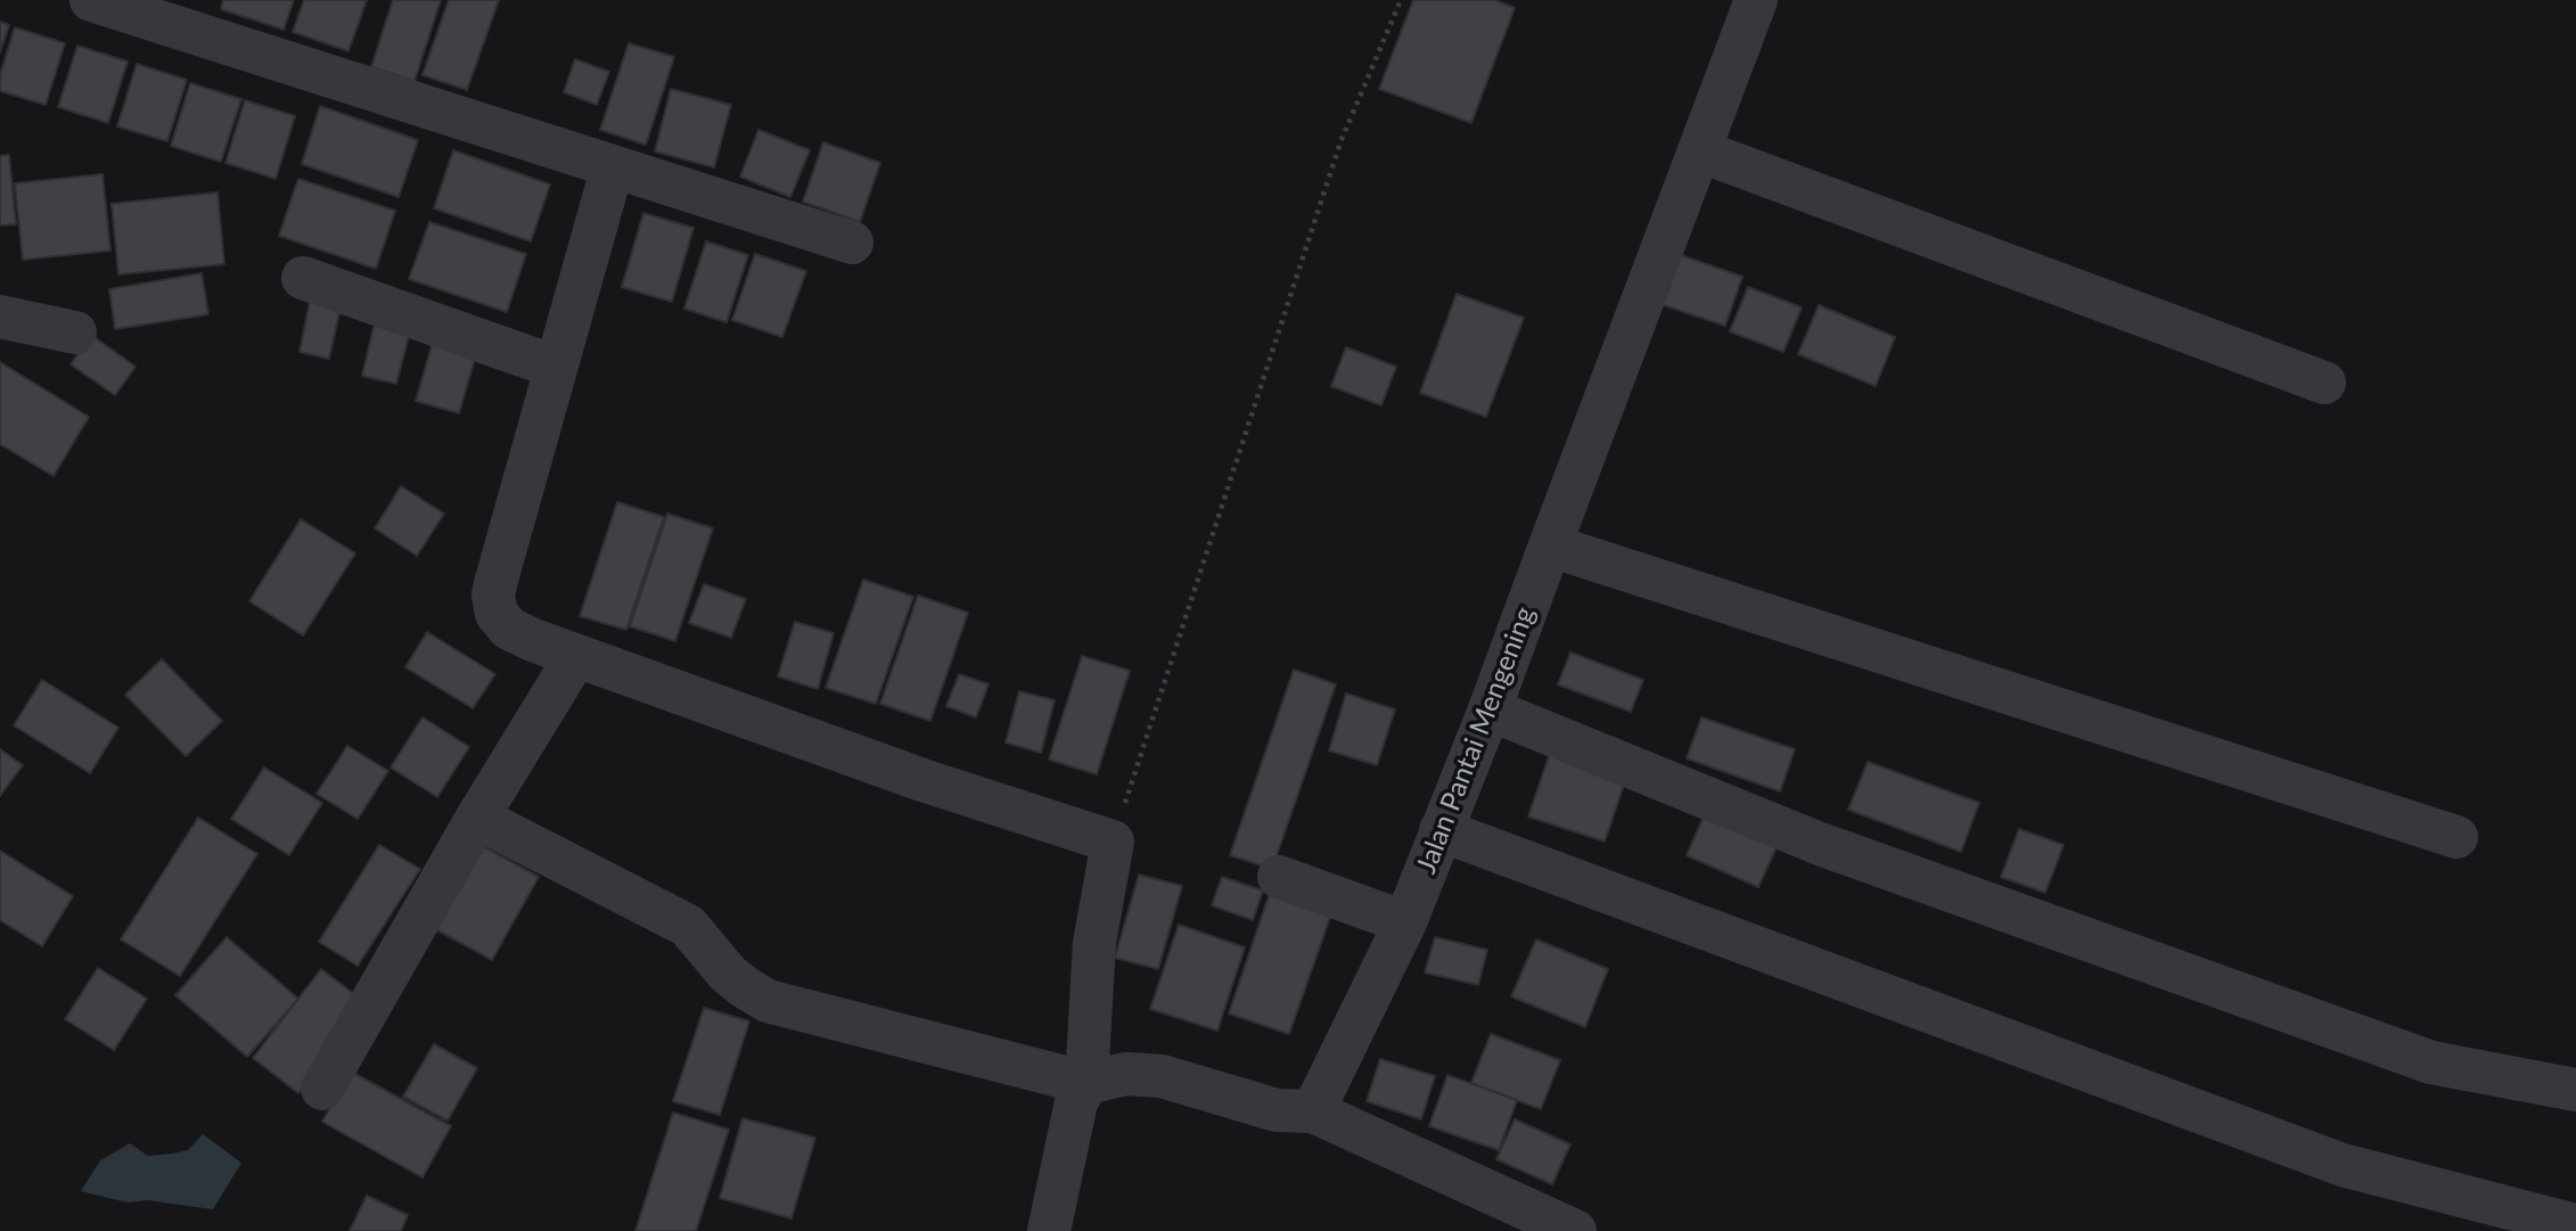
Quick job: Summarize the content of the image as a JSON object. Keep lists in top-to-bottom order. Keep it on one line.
{"streets":{"street":["Jalan Pantai Mengening"]}}
